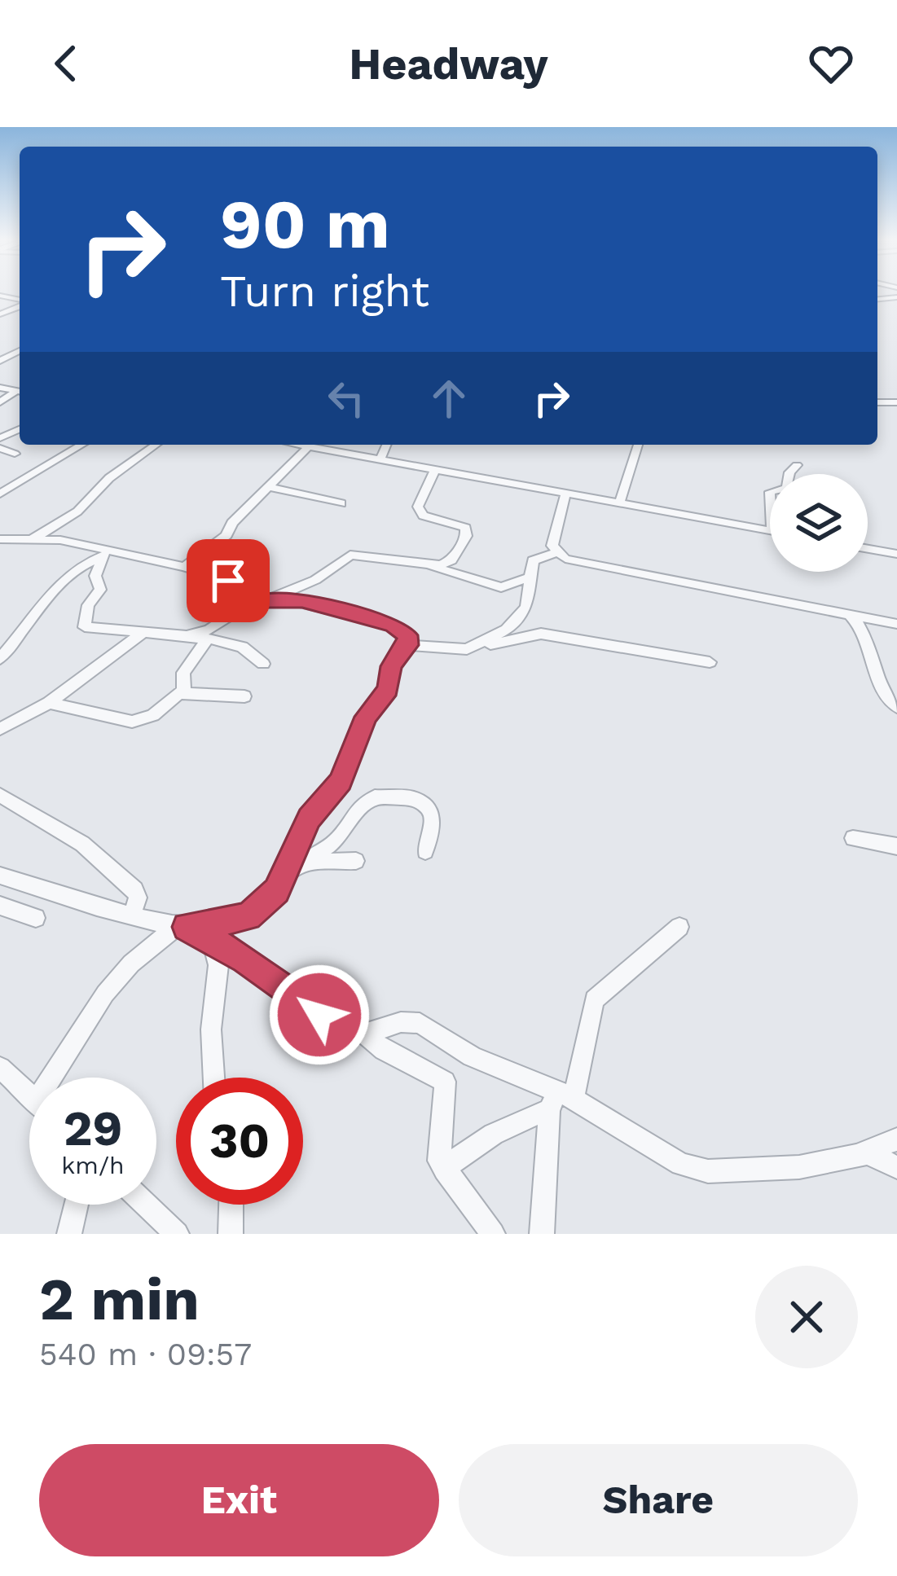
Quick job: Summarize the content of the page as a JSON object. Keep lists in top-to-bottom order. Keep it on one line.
{"page":{"header":"Headway","turn":["90 m","Turn right"],"speed":"29 km/h","limit":"30","heading":["2 min","540 m · 09:57"],"buttons":["Exit","Share"]}}
